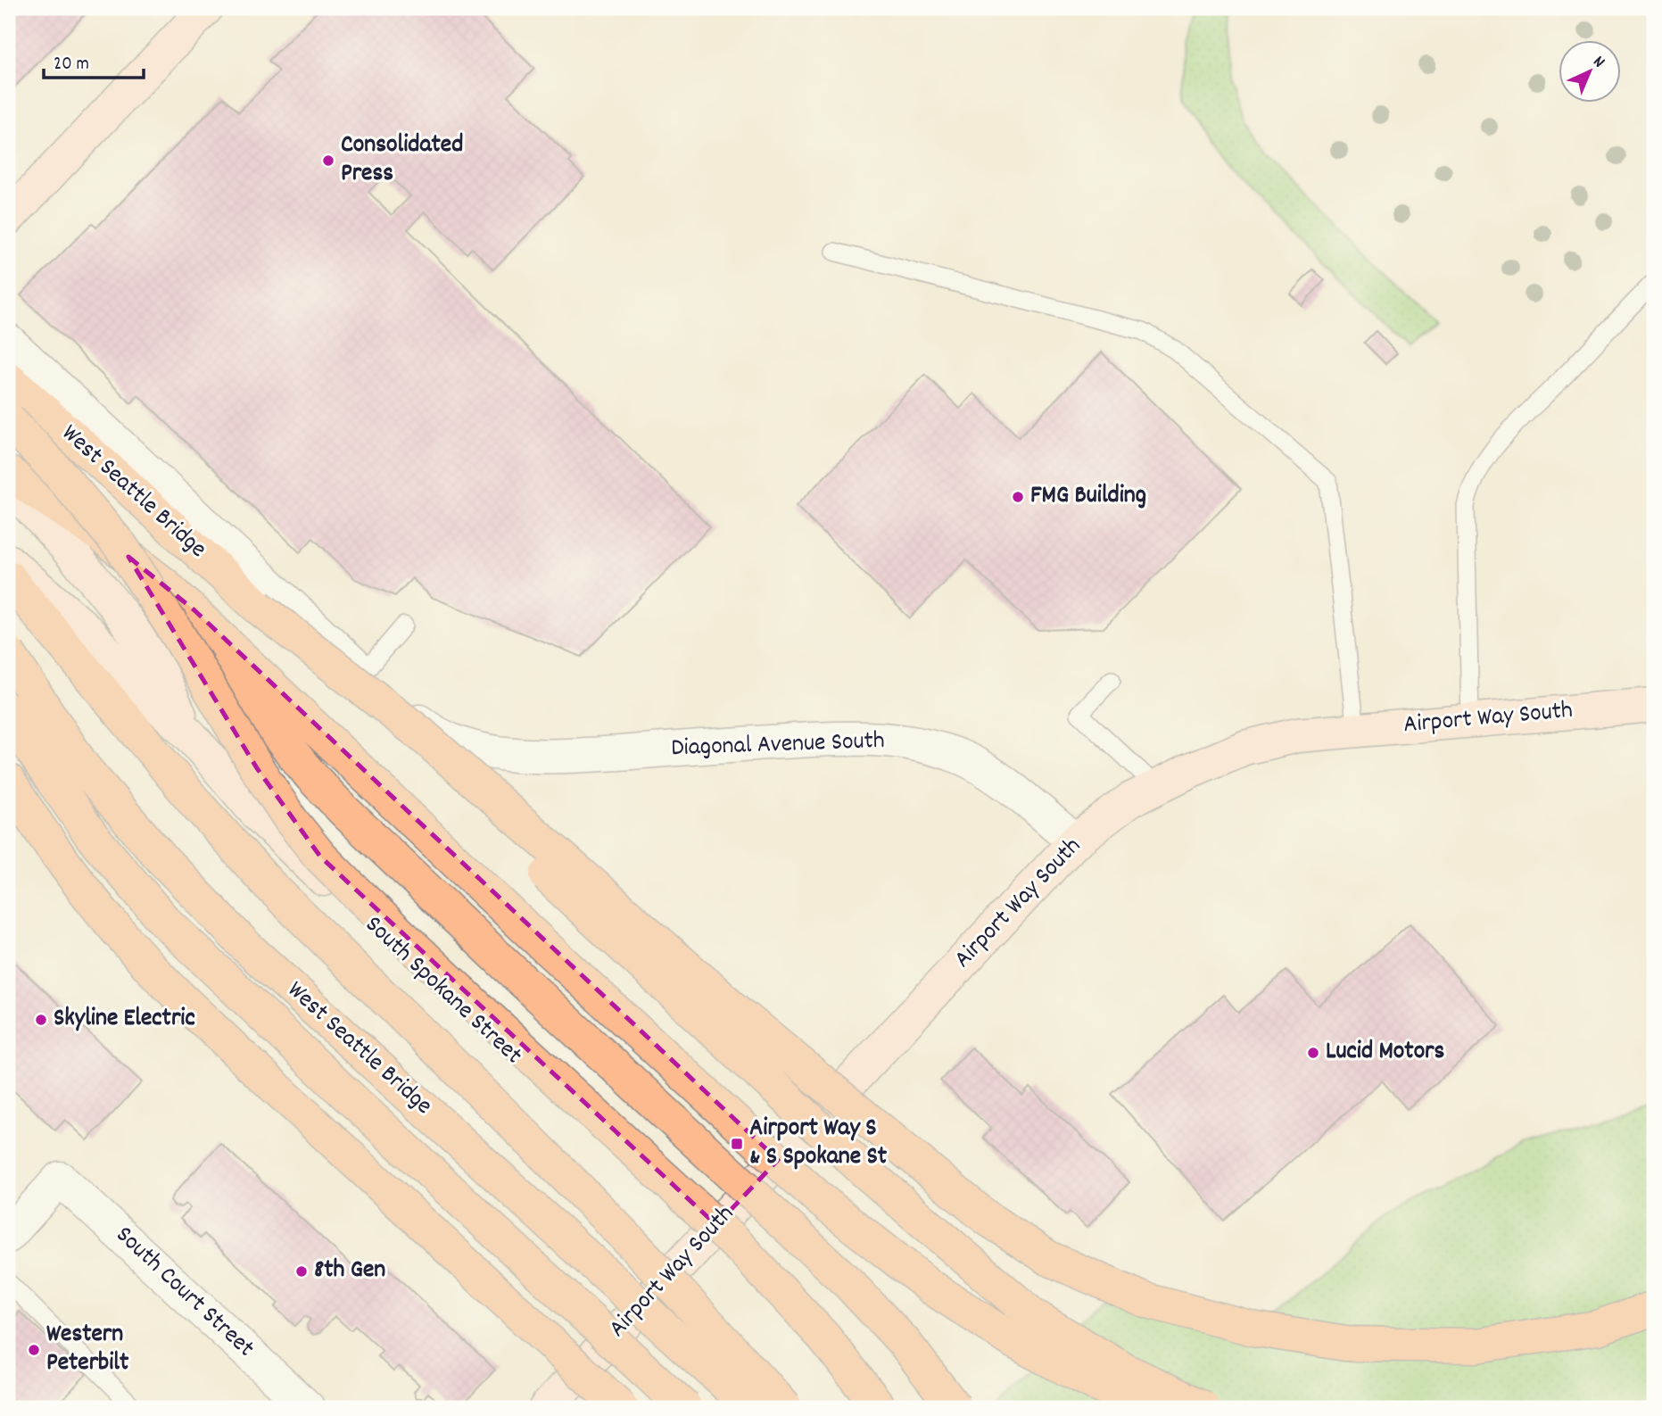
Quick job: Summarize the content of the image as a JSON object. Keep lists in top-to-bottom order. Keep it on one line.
{"streets":{"highway":["West Seattle Bridge"],"main road":["Airport Way South","South Spokane Street"],"street":["Diagonal Avenue South","South Court Street"]},"crossings":[["Airport Way South","Diagonal Avenue South"],["Airport Way South","South Spokane Street"]],"places":{"other":["Consolidated Press","FMG Building","Skyline Electric","Lucid Motors","8th Gen","Western Peterbilt"],"transit":["Airport Way S & S Spokane St"]},"scale_bar":"20 m","north":"top right"}
